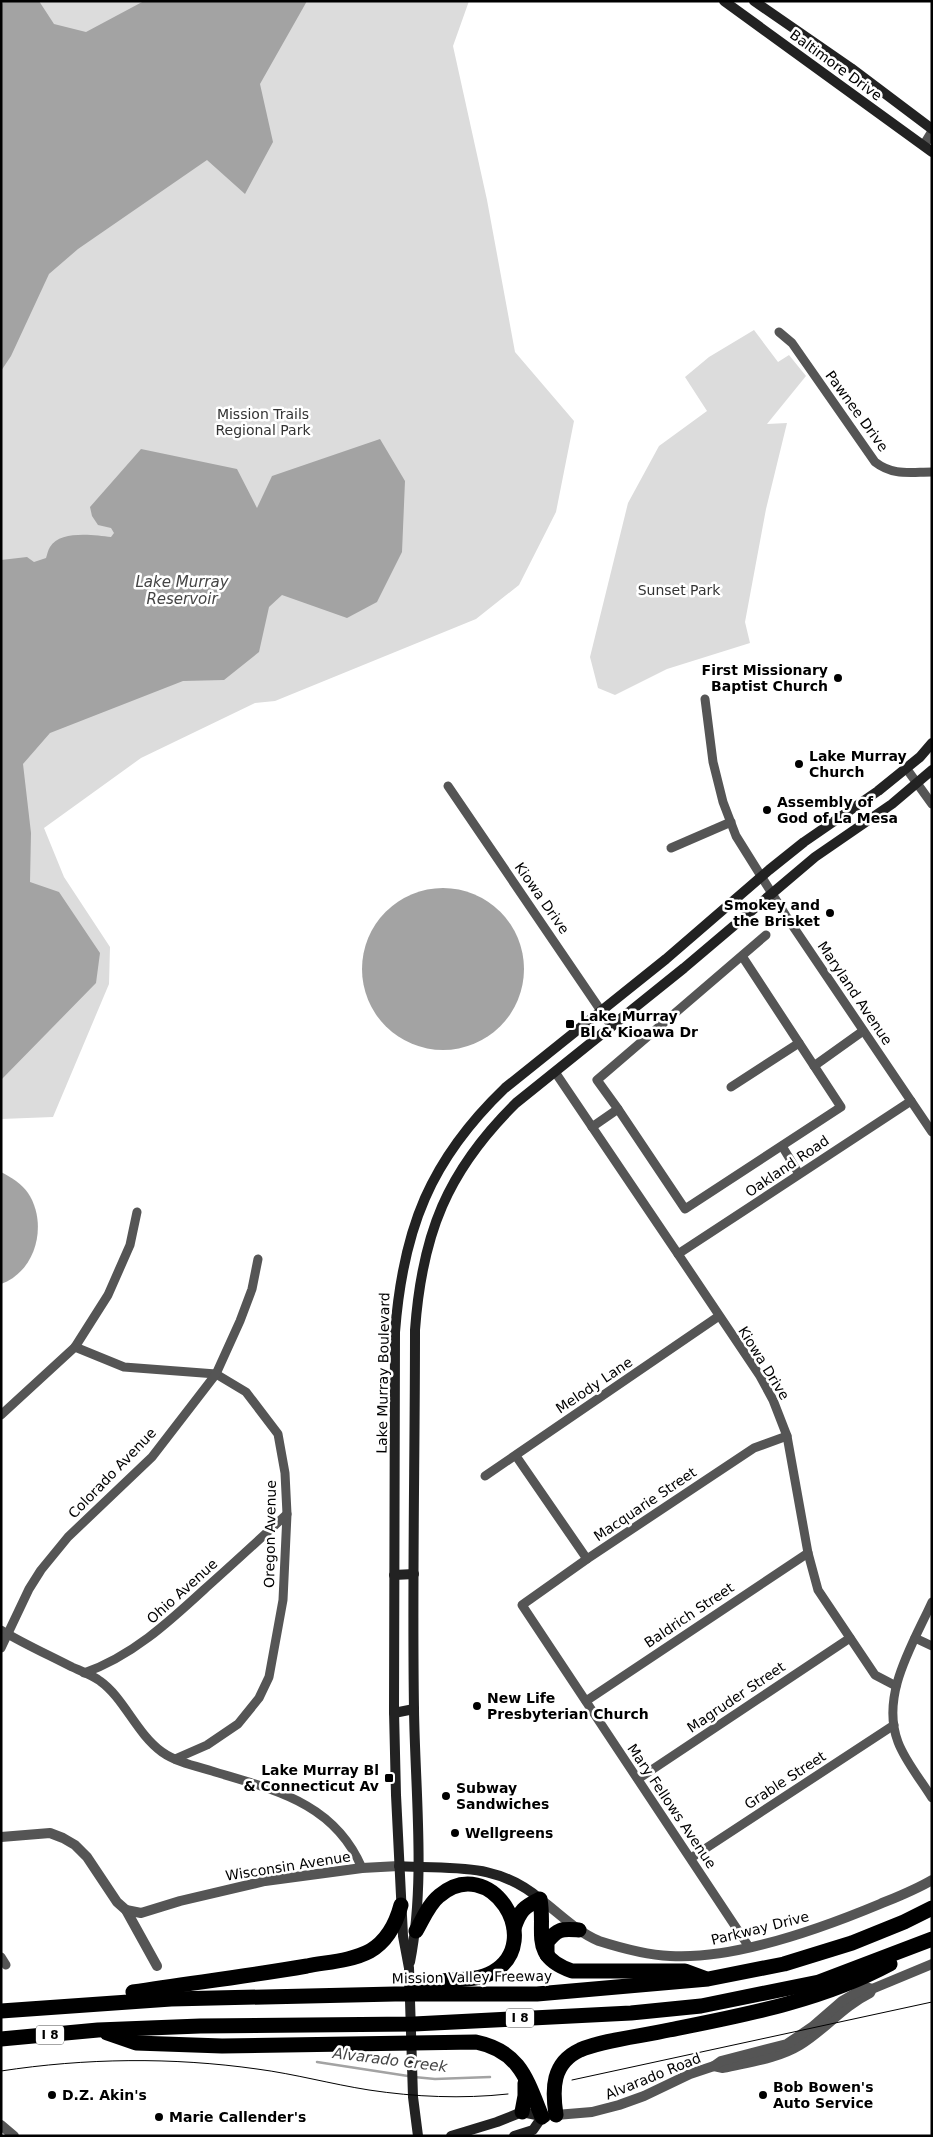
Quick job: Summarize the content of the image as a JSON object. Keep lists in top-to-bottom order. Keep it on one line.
{"streets":{"highway":["Mission Valley Freeway","I 8"],"main road":["Baltimore Drive","Lake Murray Boulevard","Parkway Drive","Alvarado Road"],"street":["Pawnee Drive","Kiowa Drive","Maryland Avenue","Oakland Road","Melody Lane","Colorado Avenue","Macquarie Street","Oregon Avenue","Ohio Avenue","Baldrich Street","Magruder Street","Grable Street","Mary Fellows Avenue","Wisconsin Avenue"]},"crossings":[["Kiowa Drive","Oakland Road"],["Kiowa Drive","Lake Murray Boulevard"],["Kiowa Drive","Melody Lane"],["Kiowa Drive","Macquarie Street"],["Kiowa Drive","Baldrich Street"],["Kiowa Drive","Magruder Street"],["Maryland Avenue","Oakland Road"],["Maryland Avenue","Lake Murray Boulevard"],["Lake Murray Boulevard","Wisconsin Avenue"],["Lake Murray Boulevard","Parkway Drive"],["Colorado Avenue","Oregon Avenue"],["Macquarie Street","Mary Fellows Avenue"],["Oregon Avenue","Ohio Avenue"],["Baldrich Street","Mary Fellows Avenue"],["Magruder Street","Mary Fellows Avenue"],["Grable Street","Mary Fellows Avenue"],["Mary Fellows Avenue","Parkway Drive"],["Wisconsin Avenue","Parkway Drive"]],"water":["Lake Murray Reservoir","Alvarado Creek"],"parks":["Mission Trails Regional Park","Sunset Park"],"places":{"other":["First Missionary Baptist Church","Lake Murray Church","Assembly of God of La Mesa","Smokey and the Brisket","New Life Presbyterian Church","Subway Sandwiches","Wellgreens","D.Z. Akin's","Bob Bowen's Auto Service","Marie Callender's"],"transit":["Lake Murray Bl & Kioawa Dr","Lake Murray Bl & Connecticut Av"]}}
